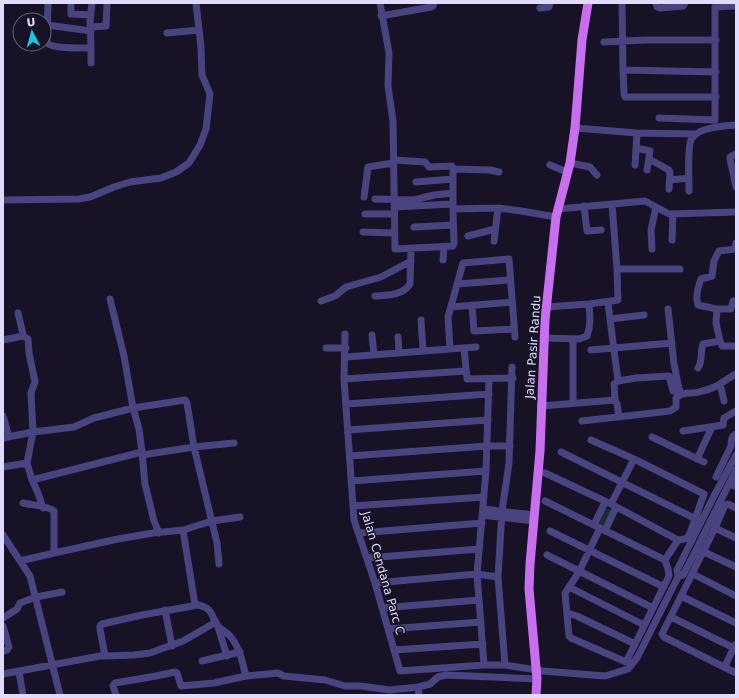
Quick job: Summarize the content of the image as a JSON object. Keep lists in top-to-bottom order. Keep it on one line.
{"streets":{"main road":["Jalan Pasir Randu"],"street":["Jalan Cendana Parc C"]},"north":"top"}
